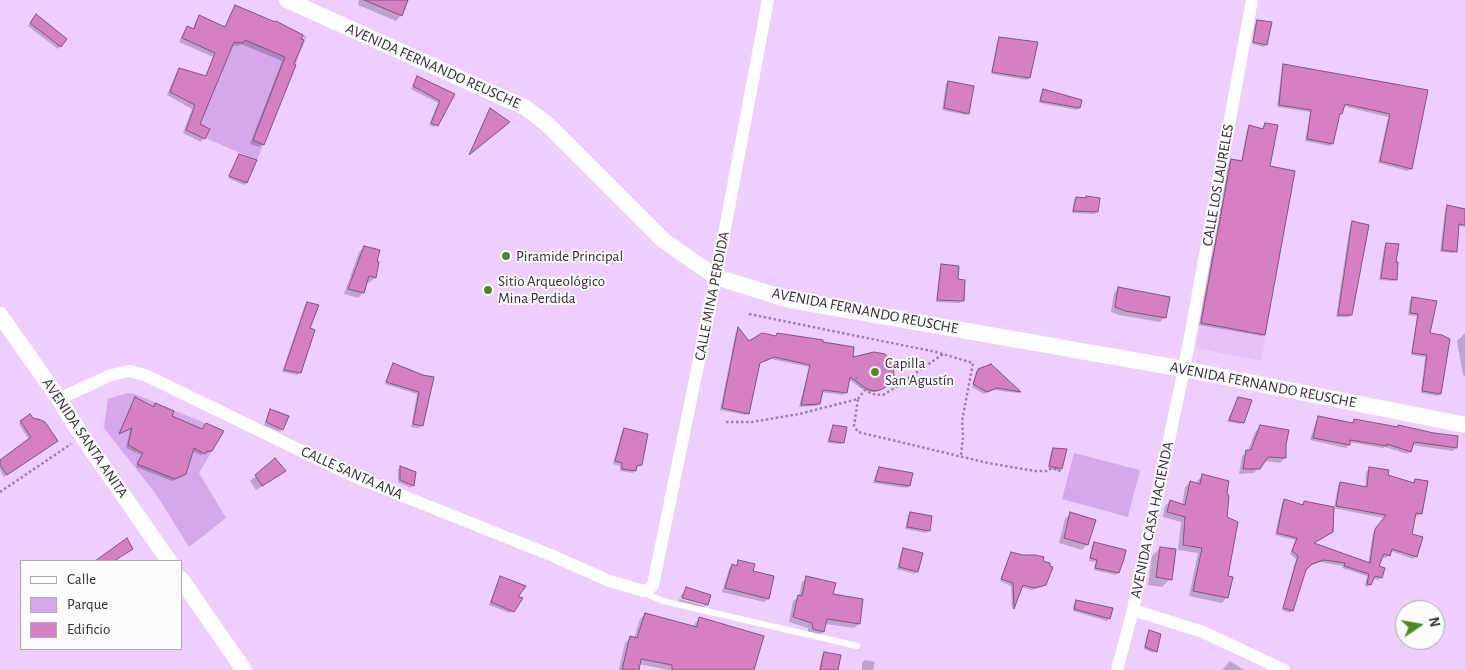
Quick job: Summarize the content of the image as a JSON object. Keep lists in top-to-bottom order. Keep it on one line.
{"streets":{"street":["AVENIDA FERNANDO REUSCHE","CALLE LOS LAURELES","CALLE MINA PERDIDA","AVENIDA SANTA ANITA","CALLE SANTA ANA","AVENIDA CASA HACIENDA"]},"crossings":[["AVENIDA FERNANDO REUSCHE","CALLE LOS LAURELES"],["AVENIDA FERNANDO REUSCHE","CALLE MINA PERDIDA"],["AVENIDA FERNANDO REUSCHE","AVENIDA CASA HACIENDA"],["CALLE LOS LAURELES","AVENIDA CASA HACIENDA"],["CALLE MINA PERDIDA","CALLE SANTA ANA"],["AVENIDA SANTA ANITA","CALLE SANTA ANA"]],"places":["Piramide Principal","Sitio Arqueológico Mina Perdida","Capilla San Agustín"],"legend":["Calle","Parque","Edificio"],"north":"right"}
